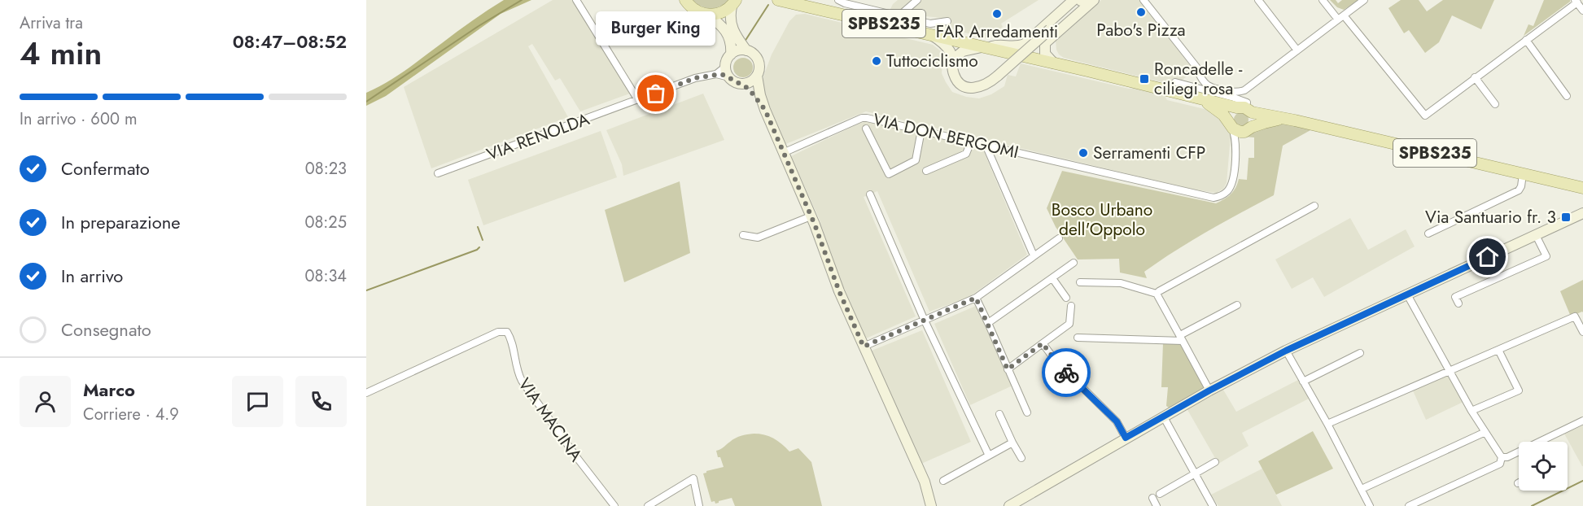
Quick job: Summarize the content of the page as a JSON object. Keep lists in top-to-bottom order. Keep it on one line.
{"streets":{"main road":["SPBS235"],"street":["VIA DON BERGOMI","VIA RENOLDA","VIA MACINA"]},"parks":["Bosco Urbano dell'Oppolo"],"places":{"other":["Pabo's Pizza","FAR Arredamenti","Tuttociclismo","Burger King","Serramenti CFP"],"transit":["Roncadelle - ciliegi rosa","Via Santuario fr. 3"]},"page":{"heading":["4 min","Arriva tra","08:47–08:52"],"panel":["Marco","Corriere · 4.9"],"bubble":"Burger King","bar":"In arrivo · 600 m","list":[["Confermato","08:23"],["In preparazione","08:25"],["In arrivo","08:34"],"Consegnato"]}}
